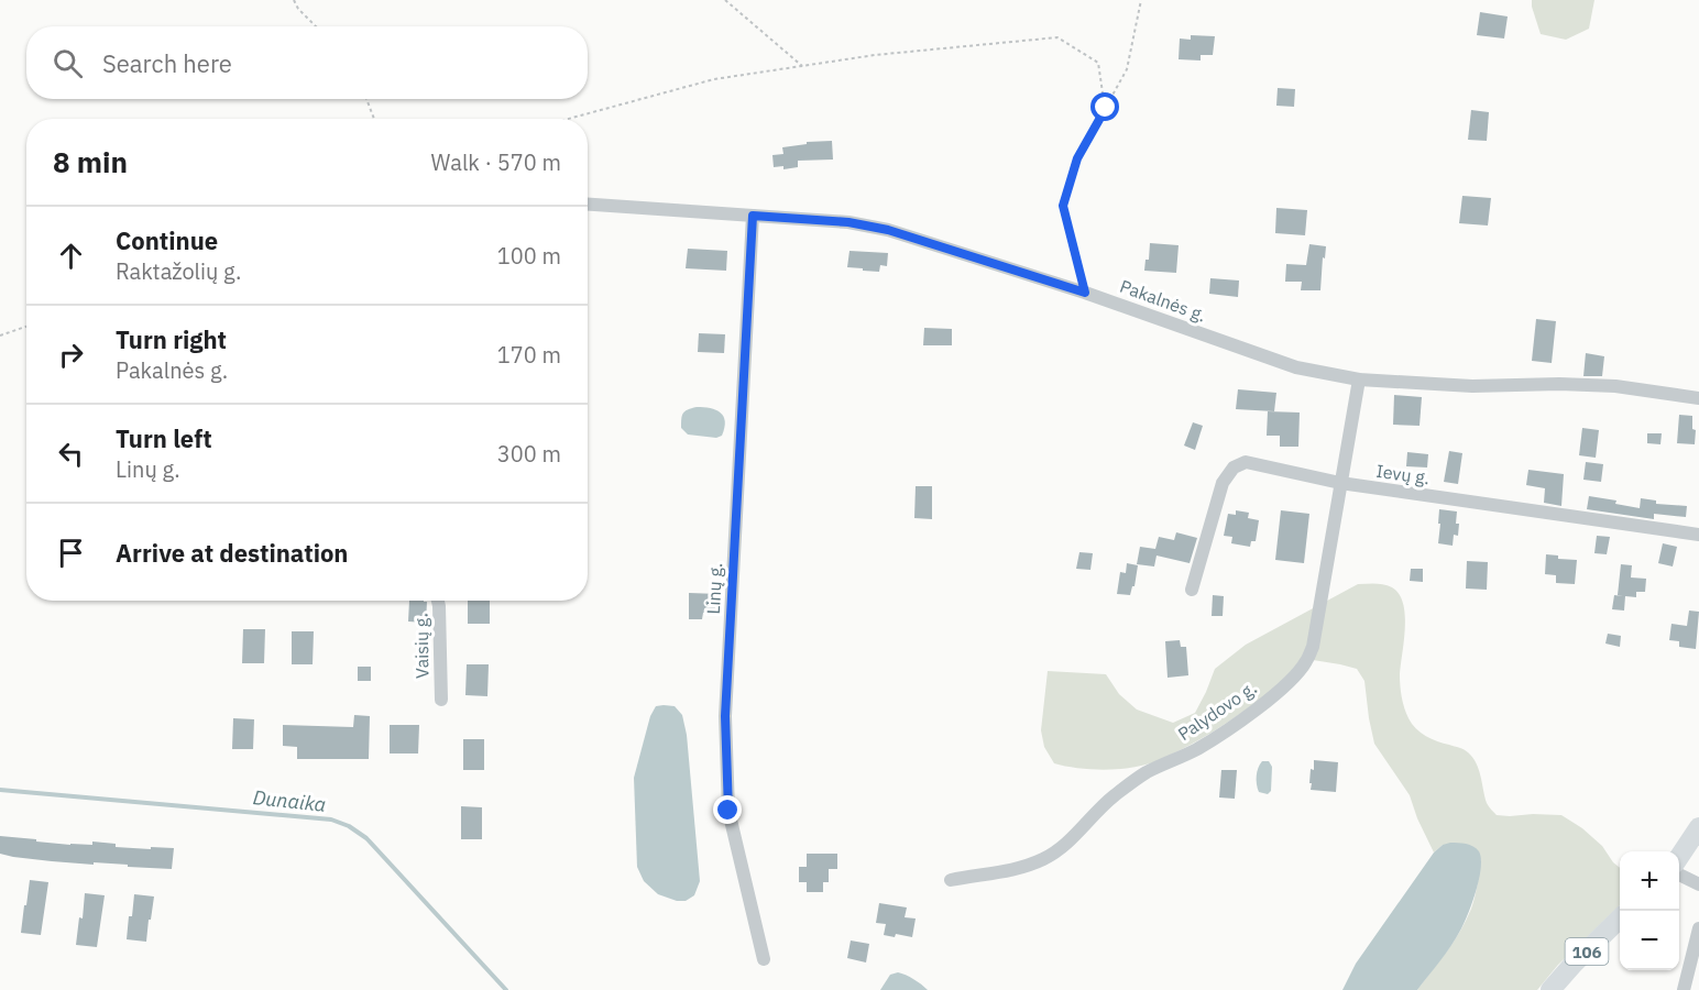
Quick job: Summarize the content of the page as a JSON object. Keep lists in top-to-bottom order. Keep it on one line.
{"streets":{"main road":["106"],"street":["Pakalnės g.","Ievų g.","Linų g.","Vaisių g.","Palydovo g."]},"crossings":[["Pakalnės g.","Linų g."],["Pakalnės g.","Palydovo g."],["Ievų g.","Palydovo g."]],"water":["Dunaika"],"page":{"search":"Search here","heading":["8 min","Walk · 570 m"],"list":[["Continue","Raktažolių g.","100 m"],["Turn right","Pakalnės g.","170 m"],["Turn left","Linų g.","300 m"],"Arrive at destination"],"map_buttons":["+","−"]}}
